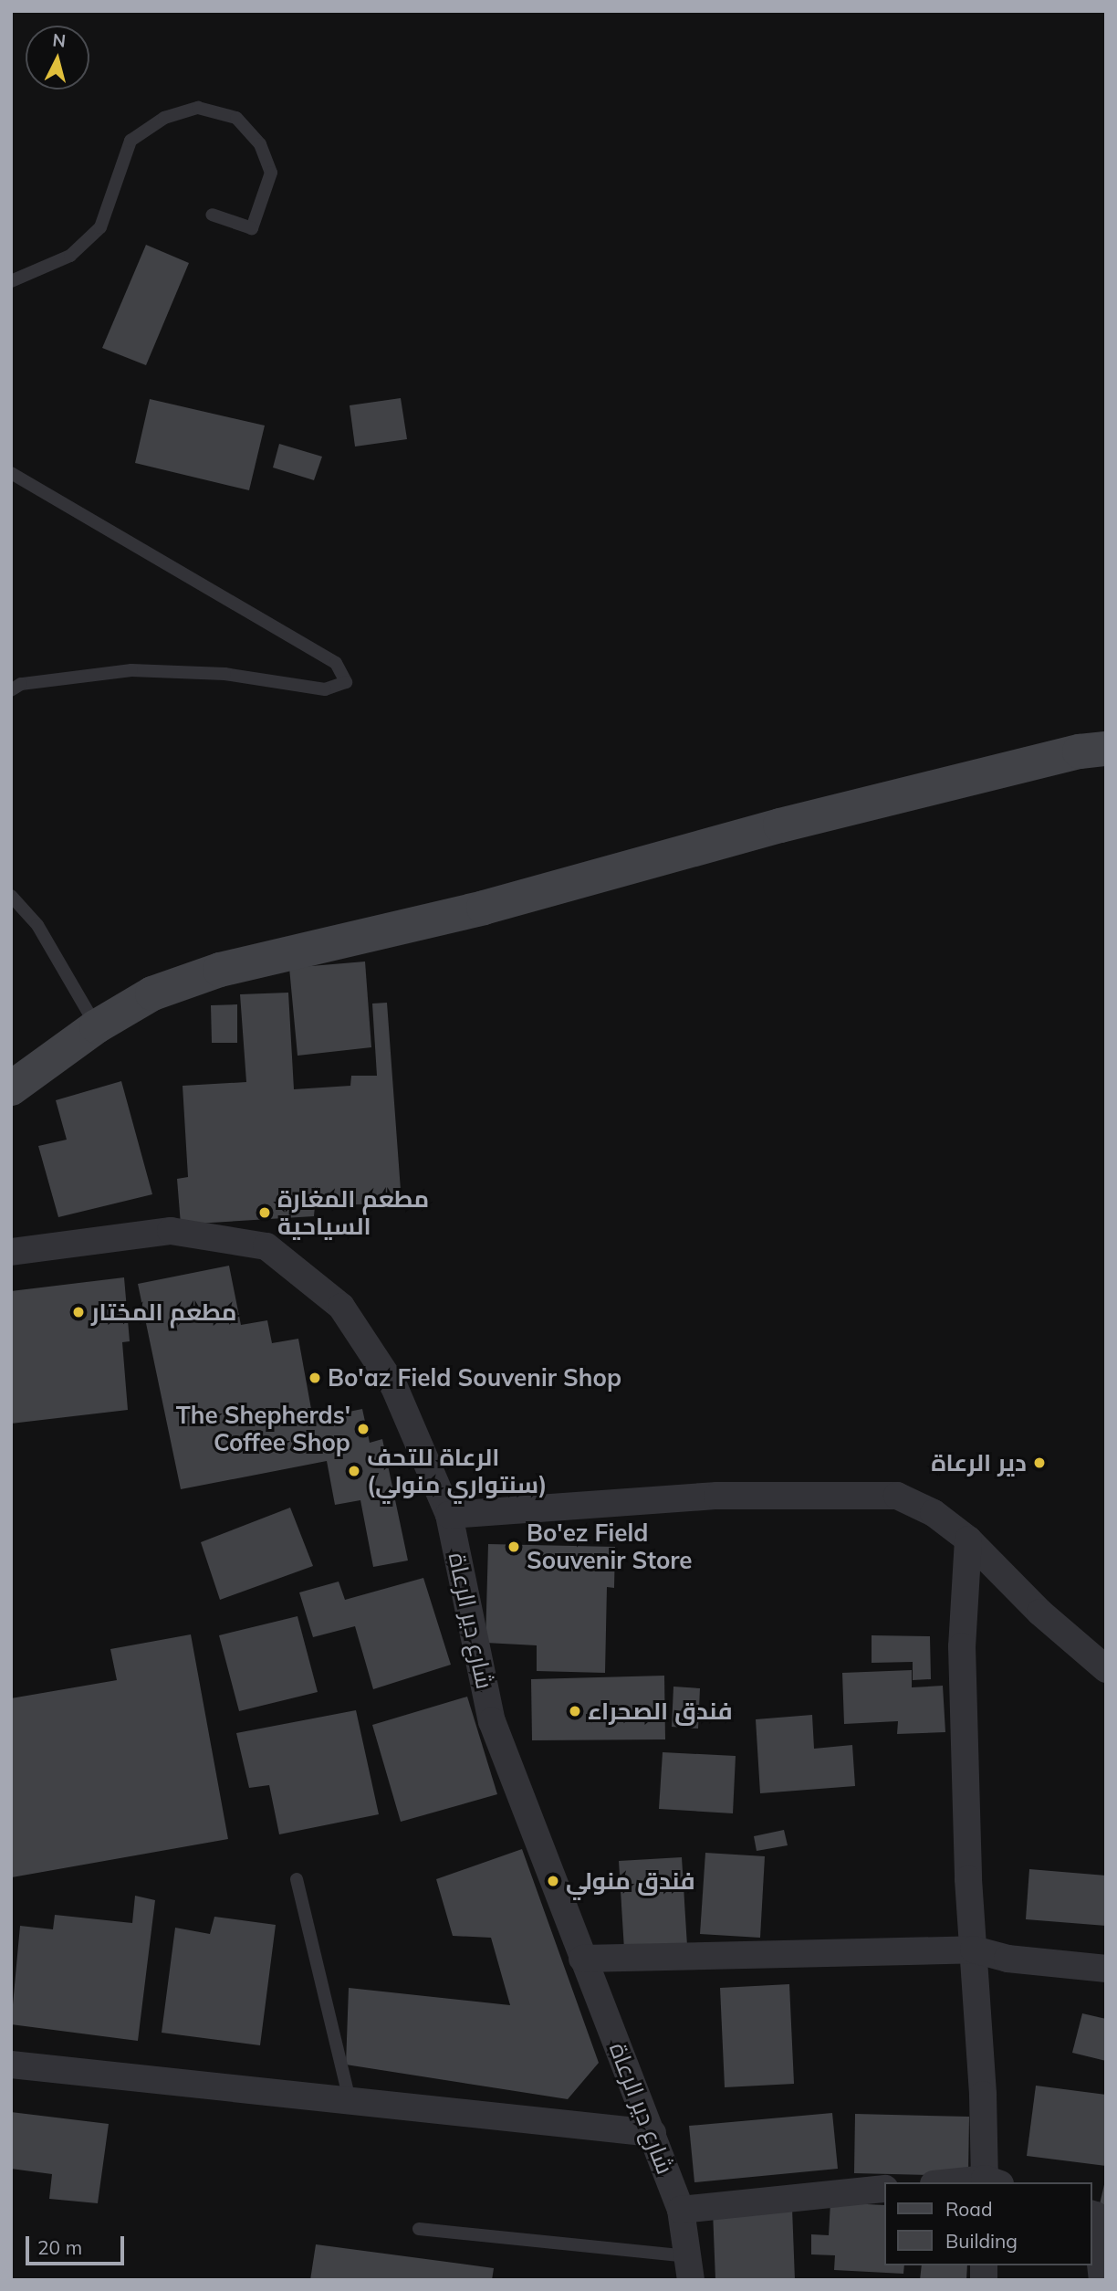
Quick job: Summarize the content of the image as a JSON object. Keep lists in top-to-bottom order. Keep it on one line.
{"streets":{"street":["شارع دير الرعاة"]},"places":["مطعم المغارة السياحية","مطعم المختار","Bo'az Field Souvenir Shop","The Shepherds' Coffee Shop","دير الرعاة","الرعاة للتحف (سنتواري منولي)","Bo'ez Field Souvenir Store","فندق الصحراء","فندق منولي"],"legend":["Road","Building"],"scale_bar":"20 m","north":"top"}
